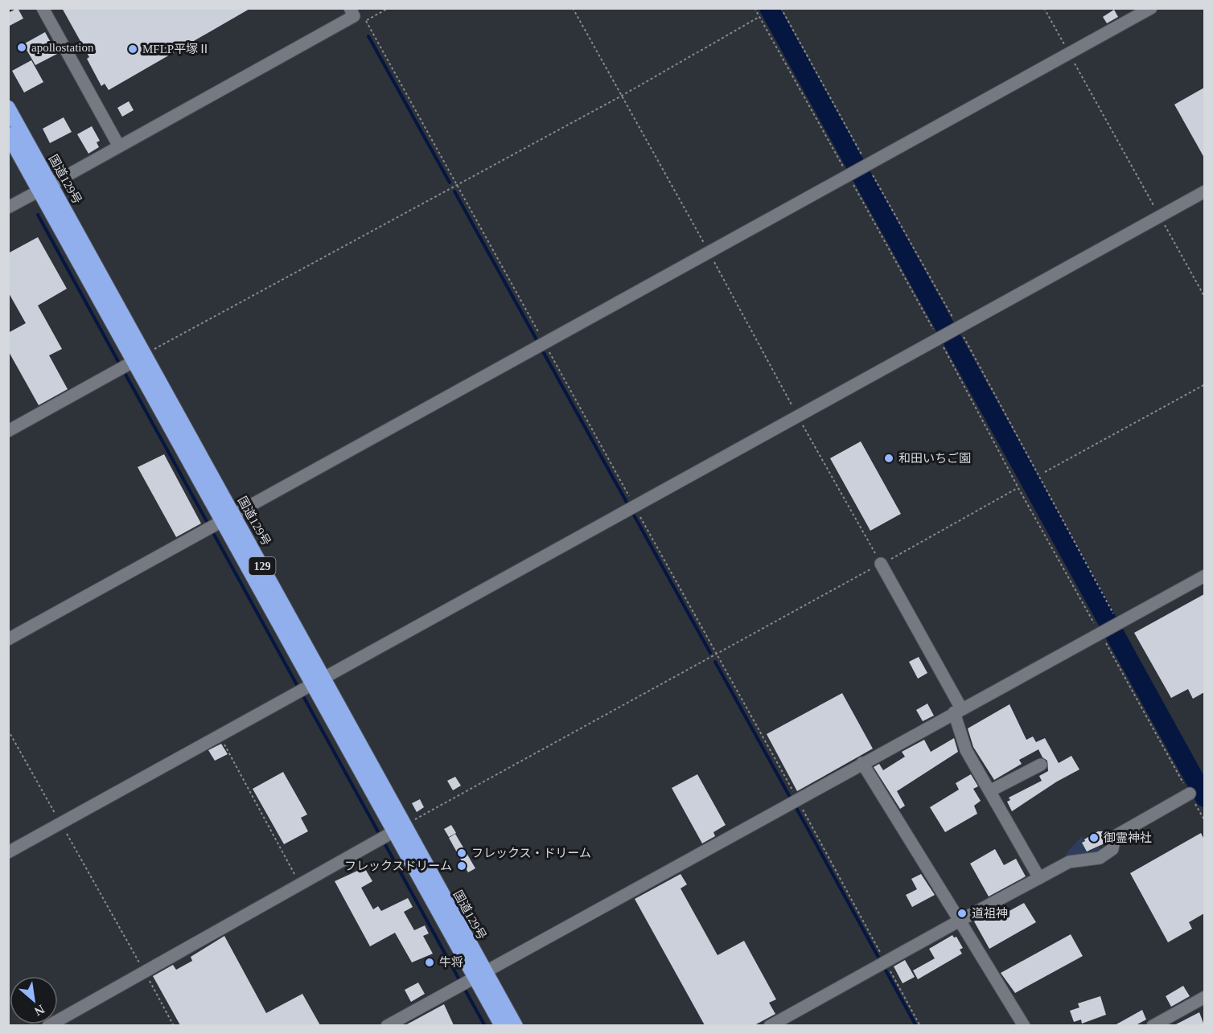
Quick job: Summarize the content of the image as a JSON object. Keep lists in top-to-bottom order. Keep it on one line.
{"streets":{"highway":["国道129号","129"]},"places":["apollostation","MFLP平塚Ⅱ","和田いちご園","御霊神社","フレックス・ドリーム","フレックスドリーム","道祖神","牛将"],"north":"bottom right"}
